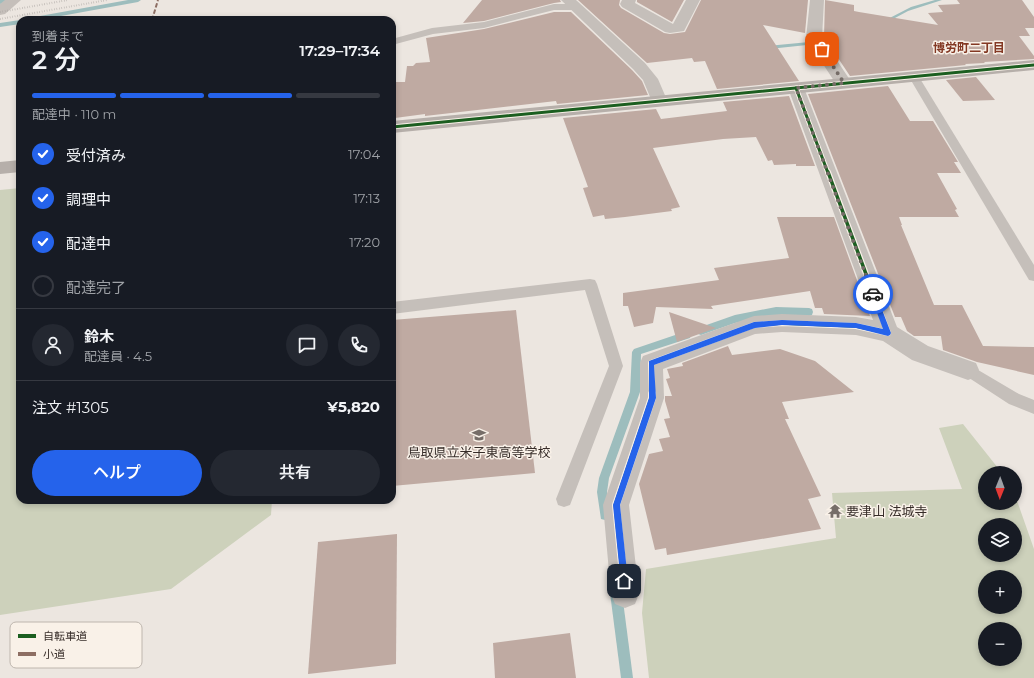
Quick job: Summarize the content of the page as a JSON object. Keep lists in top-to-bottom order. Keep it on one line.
{"districts":["博労町二丁目"],"places":{"school or university":["鳥取県立米子東高等学校"],"temple":["要津山 法城寺"]},"legend":["自転車道","小道"],"north":"bottom","page":{"heading":["2 分","到着まで","17:29–17:34"],"panel":["鈴木","配達員 · 4.5","注文 #1305","¥5,820"],"bar":"配達中 · 110 m","list":[["受付済み","17:04"],["調理中","17:13"],["配達中","17:20"],"配達完了"],"buttons":["ヘルプ","共有"],"map_buttons":["+","−"]}}
